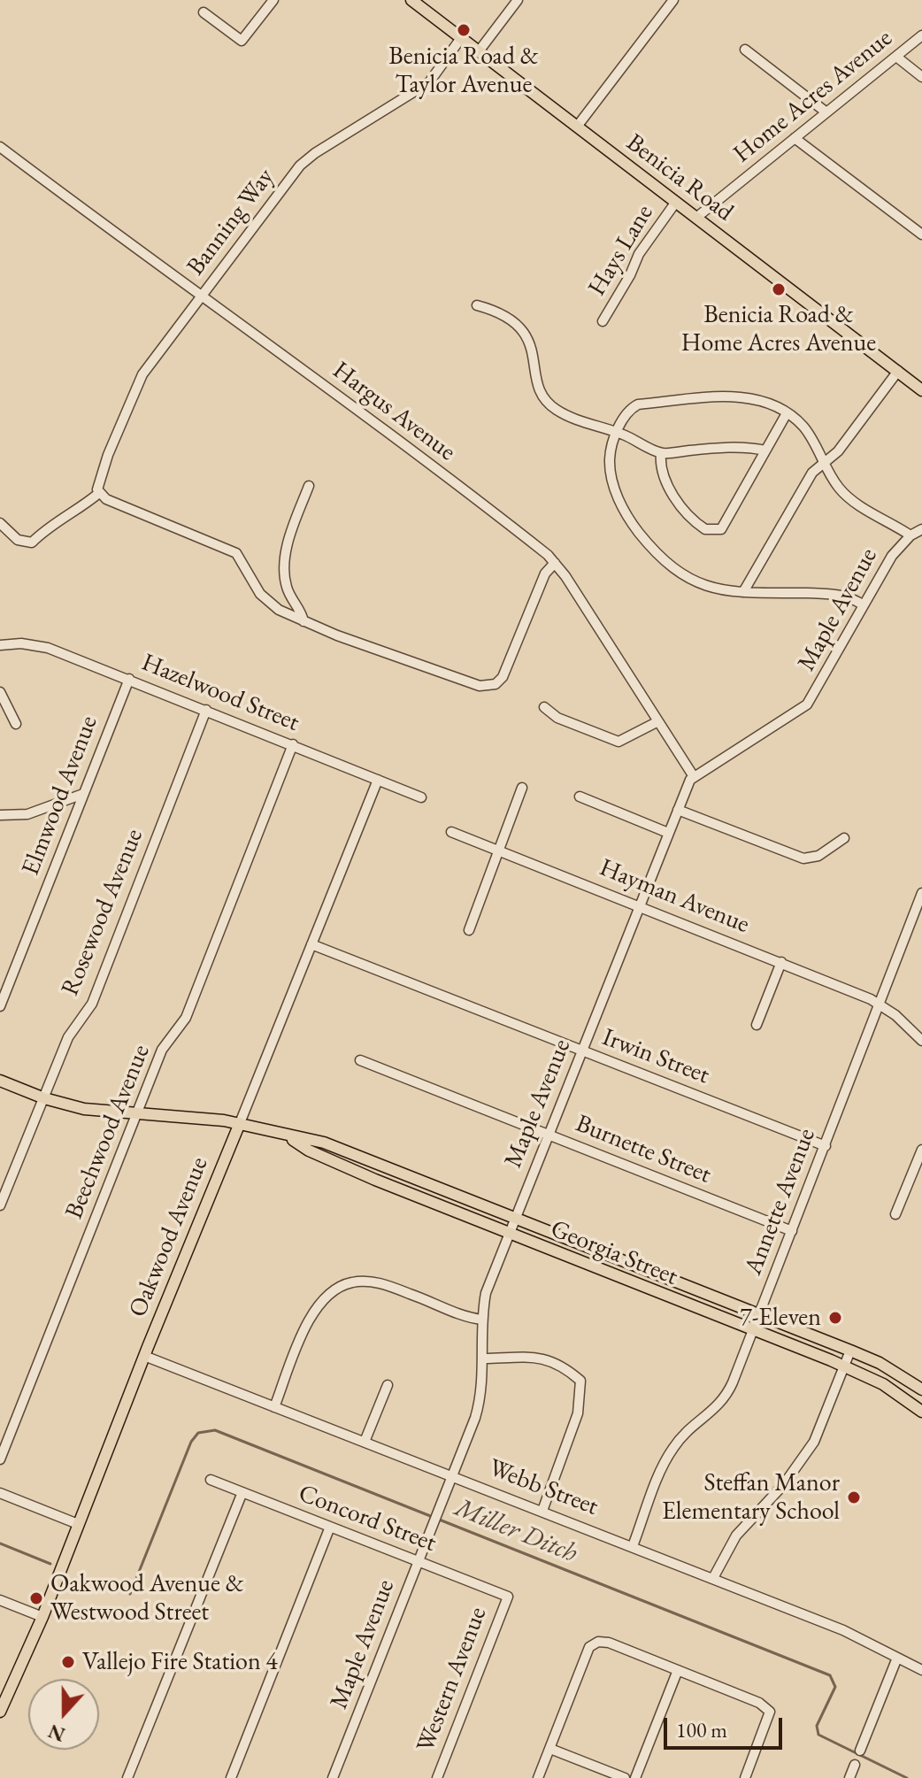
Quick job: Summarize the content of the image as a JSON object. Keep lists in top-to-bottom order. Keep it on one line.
{"streets":{"main road":["Benicia Road","Oakwood Avenue","Georgia Street"],"street":["Home Acres Avenue","Banning Way","Hays Lane","Hargus Avenue","Maple Avenue","Hazelwood Street","Elmwood Avenue","Hayman Avenue","Rosewood Avenue","Irwin Street","Beechwood Avenue","Burnette Street","Annette Avenue","Webb Street","Concord Street","Western Avenue"]},"crossings":[["Home Acres Avenue","Benicia Road"],["Benicia Road","Banning Way"],["Benicia Road","Hays Lane"],["Banning Way","Hargus Avenue"],["Hargus Avenue","Maple Avenue"],["Maple Avenue","Hayman Avenue"],["Maple Avenue","Irwin Street"],["Maple Avenue","Burnette Street"],["Maple Avenue","Georgia Street"],["Maple Avenue","Webb Street"],["Maple Avenue","Concord Street"],["Hazelwood Street","Elmwood Avenue"],["Hazelwood Street","Rosewood Avenue"],["Hazelwood Street","Beechwood Avenue"],["Hazelwood Street","Oakwood Avenue"],["Hayman Avenue","Annette Avenue"],["Rosewood Avenue","Georgia Street"],["Irwin Street","Annette Avenue"],["Irwin Street","Oakwood Avenue"],["Beechwood Avenue","Georgia Street"],["Burnette Street","Annette Avenue"],["Annette Avenue","Georgia Street"],["Annette Avenue","Webb Street"],["Oakwood Avenue","Georgia Street"],["Oakwood Avenue","Webb Street"],["Concord Street","Western Avenue"]],"water":["Miller Ditch"],"places":["Benicia Road & Taylor Avenue","Benicia Road & Home Acres Avenue","7-Eleven","Steffan Manor Elementary School","Oakwood Avenue & Westwood Street","Vallejo Fire Station 4"],"scale_bar":"100 m","north":"bottom"}
